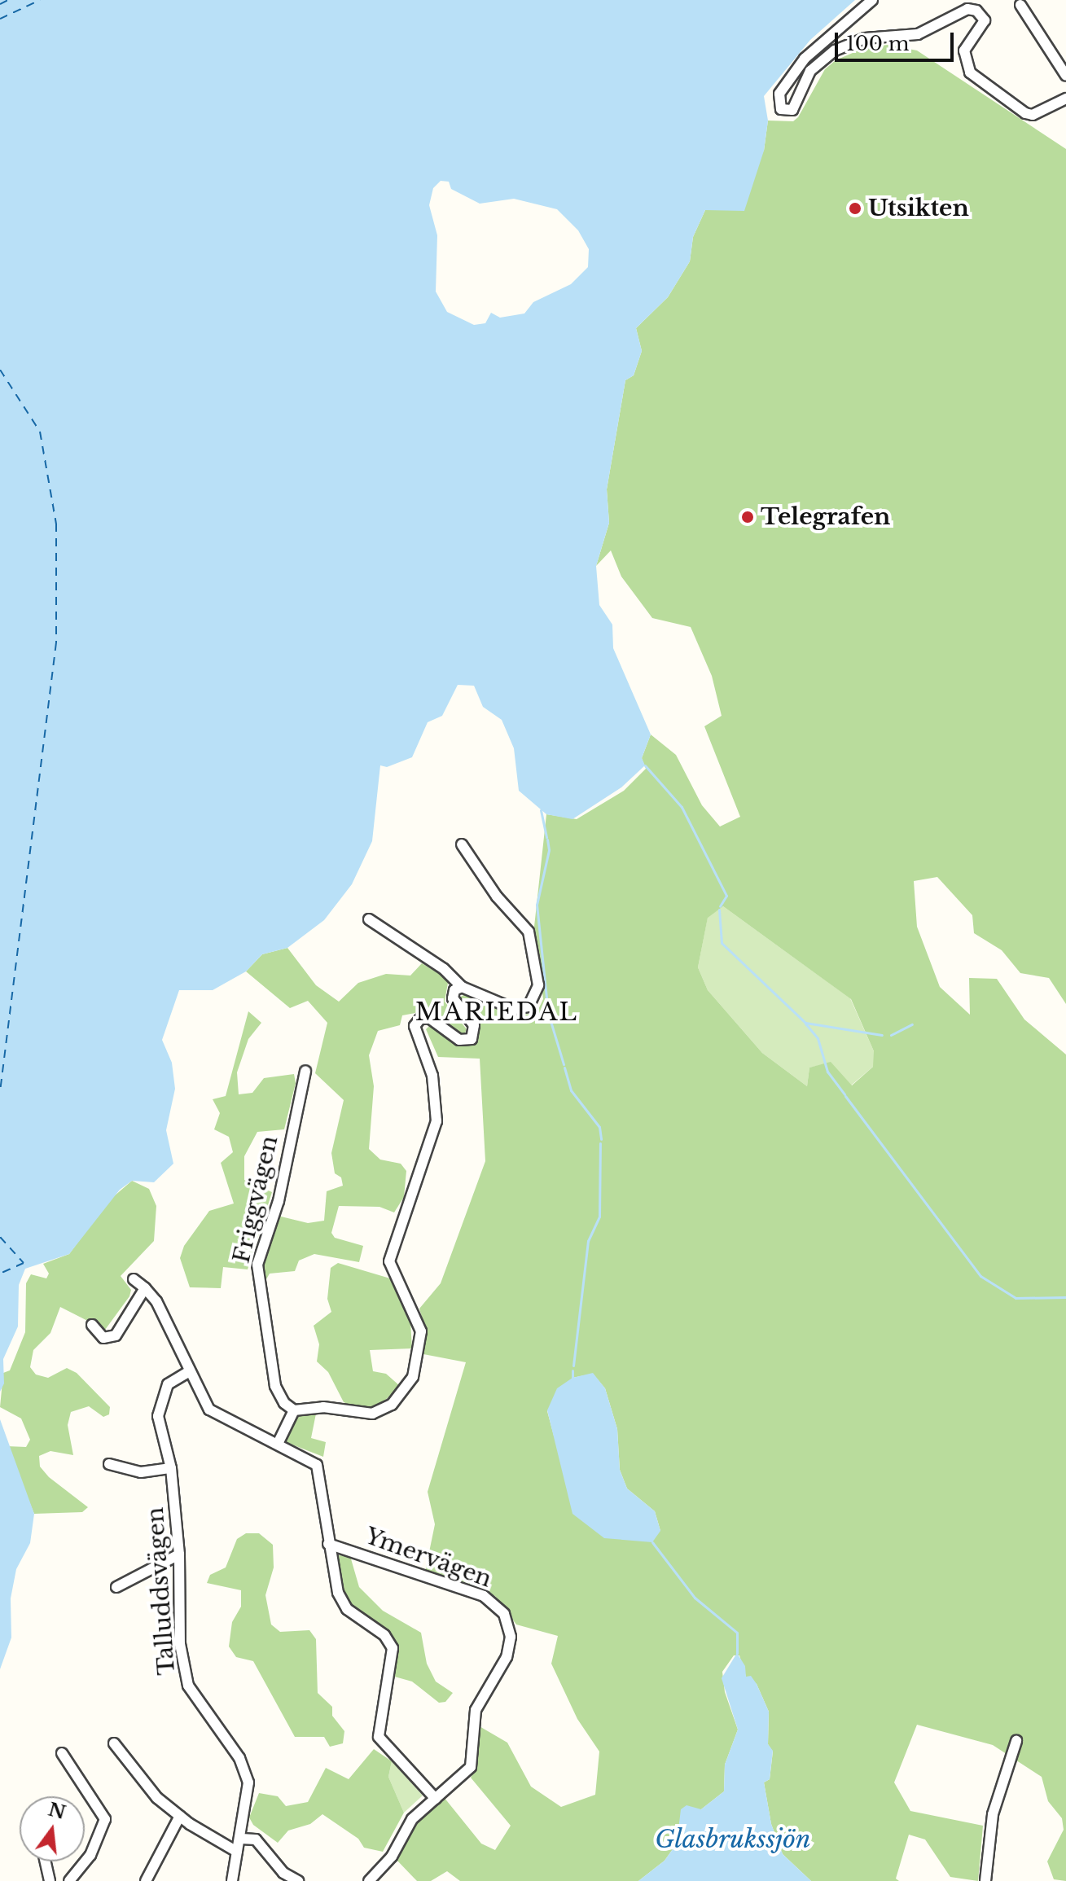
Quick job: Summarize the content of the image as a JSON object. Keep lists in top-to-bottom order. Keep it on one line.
{"streets":{"street":["Friggvägen","Ymervägen","Talluddsvägen"]},"districts":["MARIEDAL"],"water":["Glasbrukssjön"],"places":["Utsikten","Telegrafen"],"scale_bar":"100 m","north":"top"}
